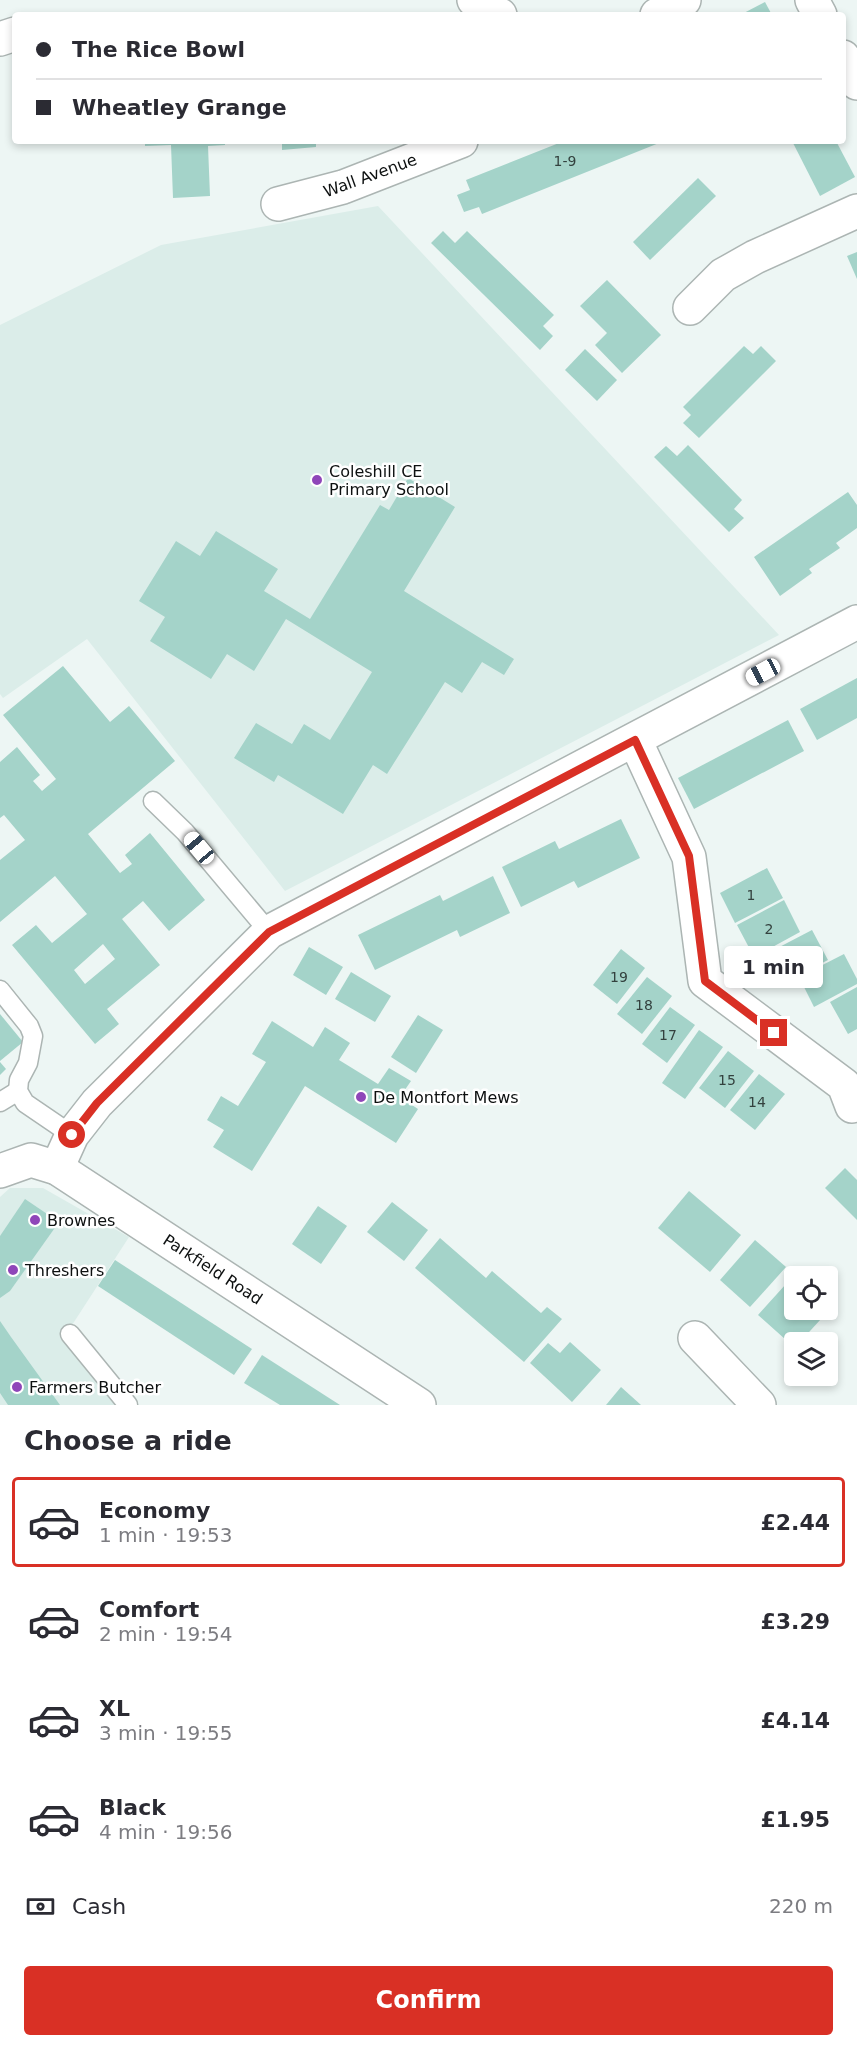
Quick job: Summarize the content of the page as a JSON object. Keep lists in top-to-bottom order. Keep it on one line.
{"streets":{"street":["Wall Avenue","Parkfield Road"]},"places":["Coleshill CE Primary School","De Montfort Mews","Brownes","Threshers","Farmers Butcher"],"house_numbers":["1-9","1","2","19","18","17","15","14"],"page":{"banner":["The Rice Bowl","Wheatley Grange"],"bubble":"1 min","heading":"Choose a ride","list":[{"name":"Economy","note":"1 min · 19:53","value":"£2.44"},{"name":"Comfort","note":"2 min · 19:54","value":"£3.29"},{"name":"XL","note":"3 min · 19:55","value":"£4.14"},{"name":"Black","note":"4 min · 19:56","value":"£1.95"}],"pay":["Cash","220 m"],"buttons":"Confirm"}}
